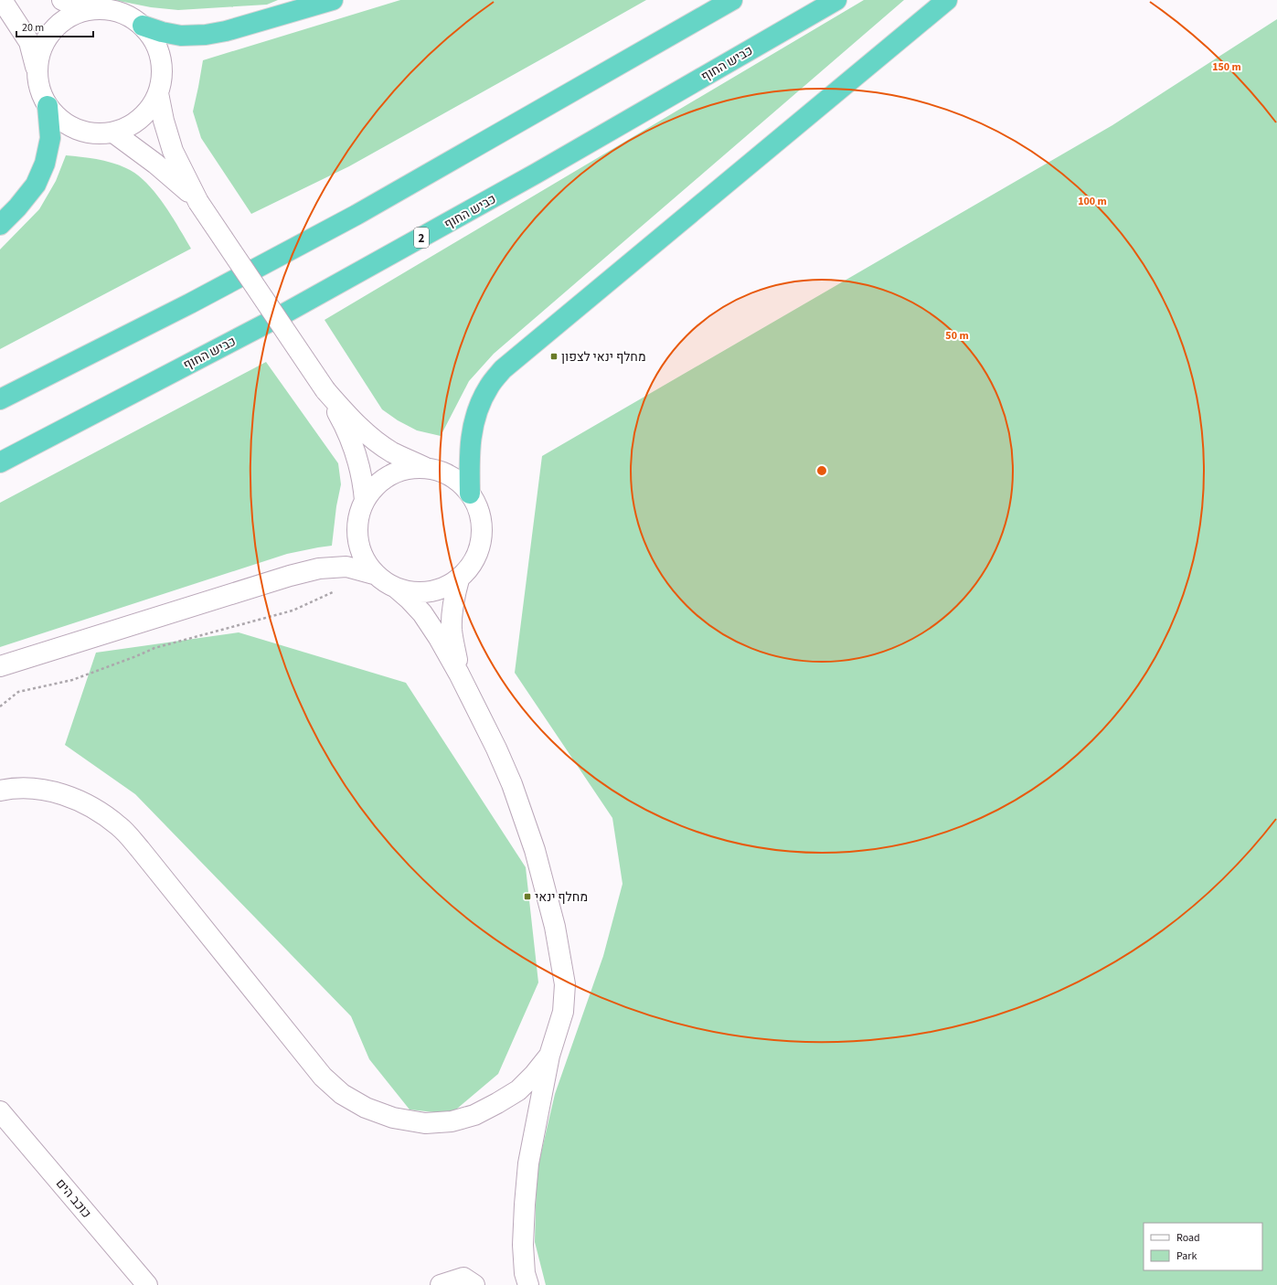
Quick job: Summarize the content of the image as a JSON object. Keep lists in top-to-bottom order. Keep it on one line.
{"streets":{"highway":["כביש החוף","2"],"main road":["כוכב הים"]},"places":{"transit":["מחלף ינאי לצפון","מחלף ינאי"]},"legend":["Road","Park"],"scale_bar":"20 m","rings":["150 m","100 m","50 m"]}
